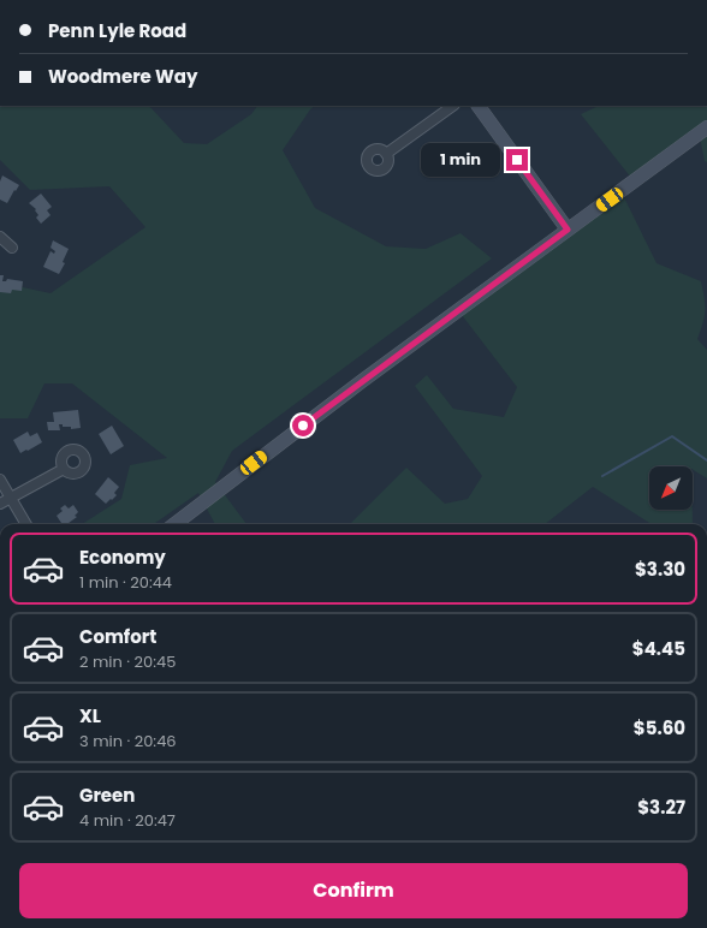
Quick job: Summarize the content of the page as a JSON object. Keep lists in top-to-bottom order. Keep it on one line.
{"north":"bottom left","page":{"banner":["Penn Lyle Road","Woodmere Way"],"bubble":"1 min","list":[{"name":"Economy","note":"1 min · 20:44","value":"$3.30"},{"name":"Comfort","note":"2 min · 20:45","value":"$4.45"},{"name":"XL","note":"3 min · 20:46","value":"$5.60"},{"name":"Green","note":"4 min · 20:47","value":"$3.27"}],"buttons":"Confirm"}}
